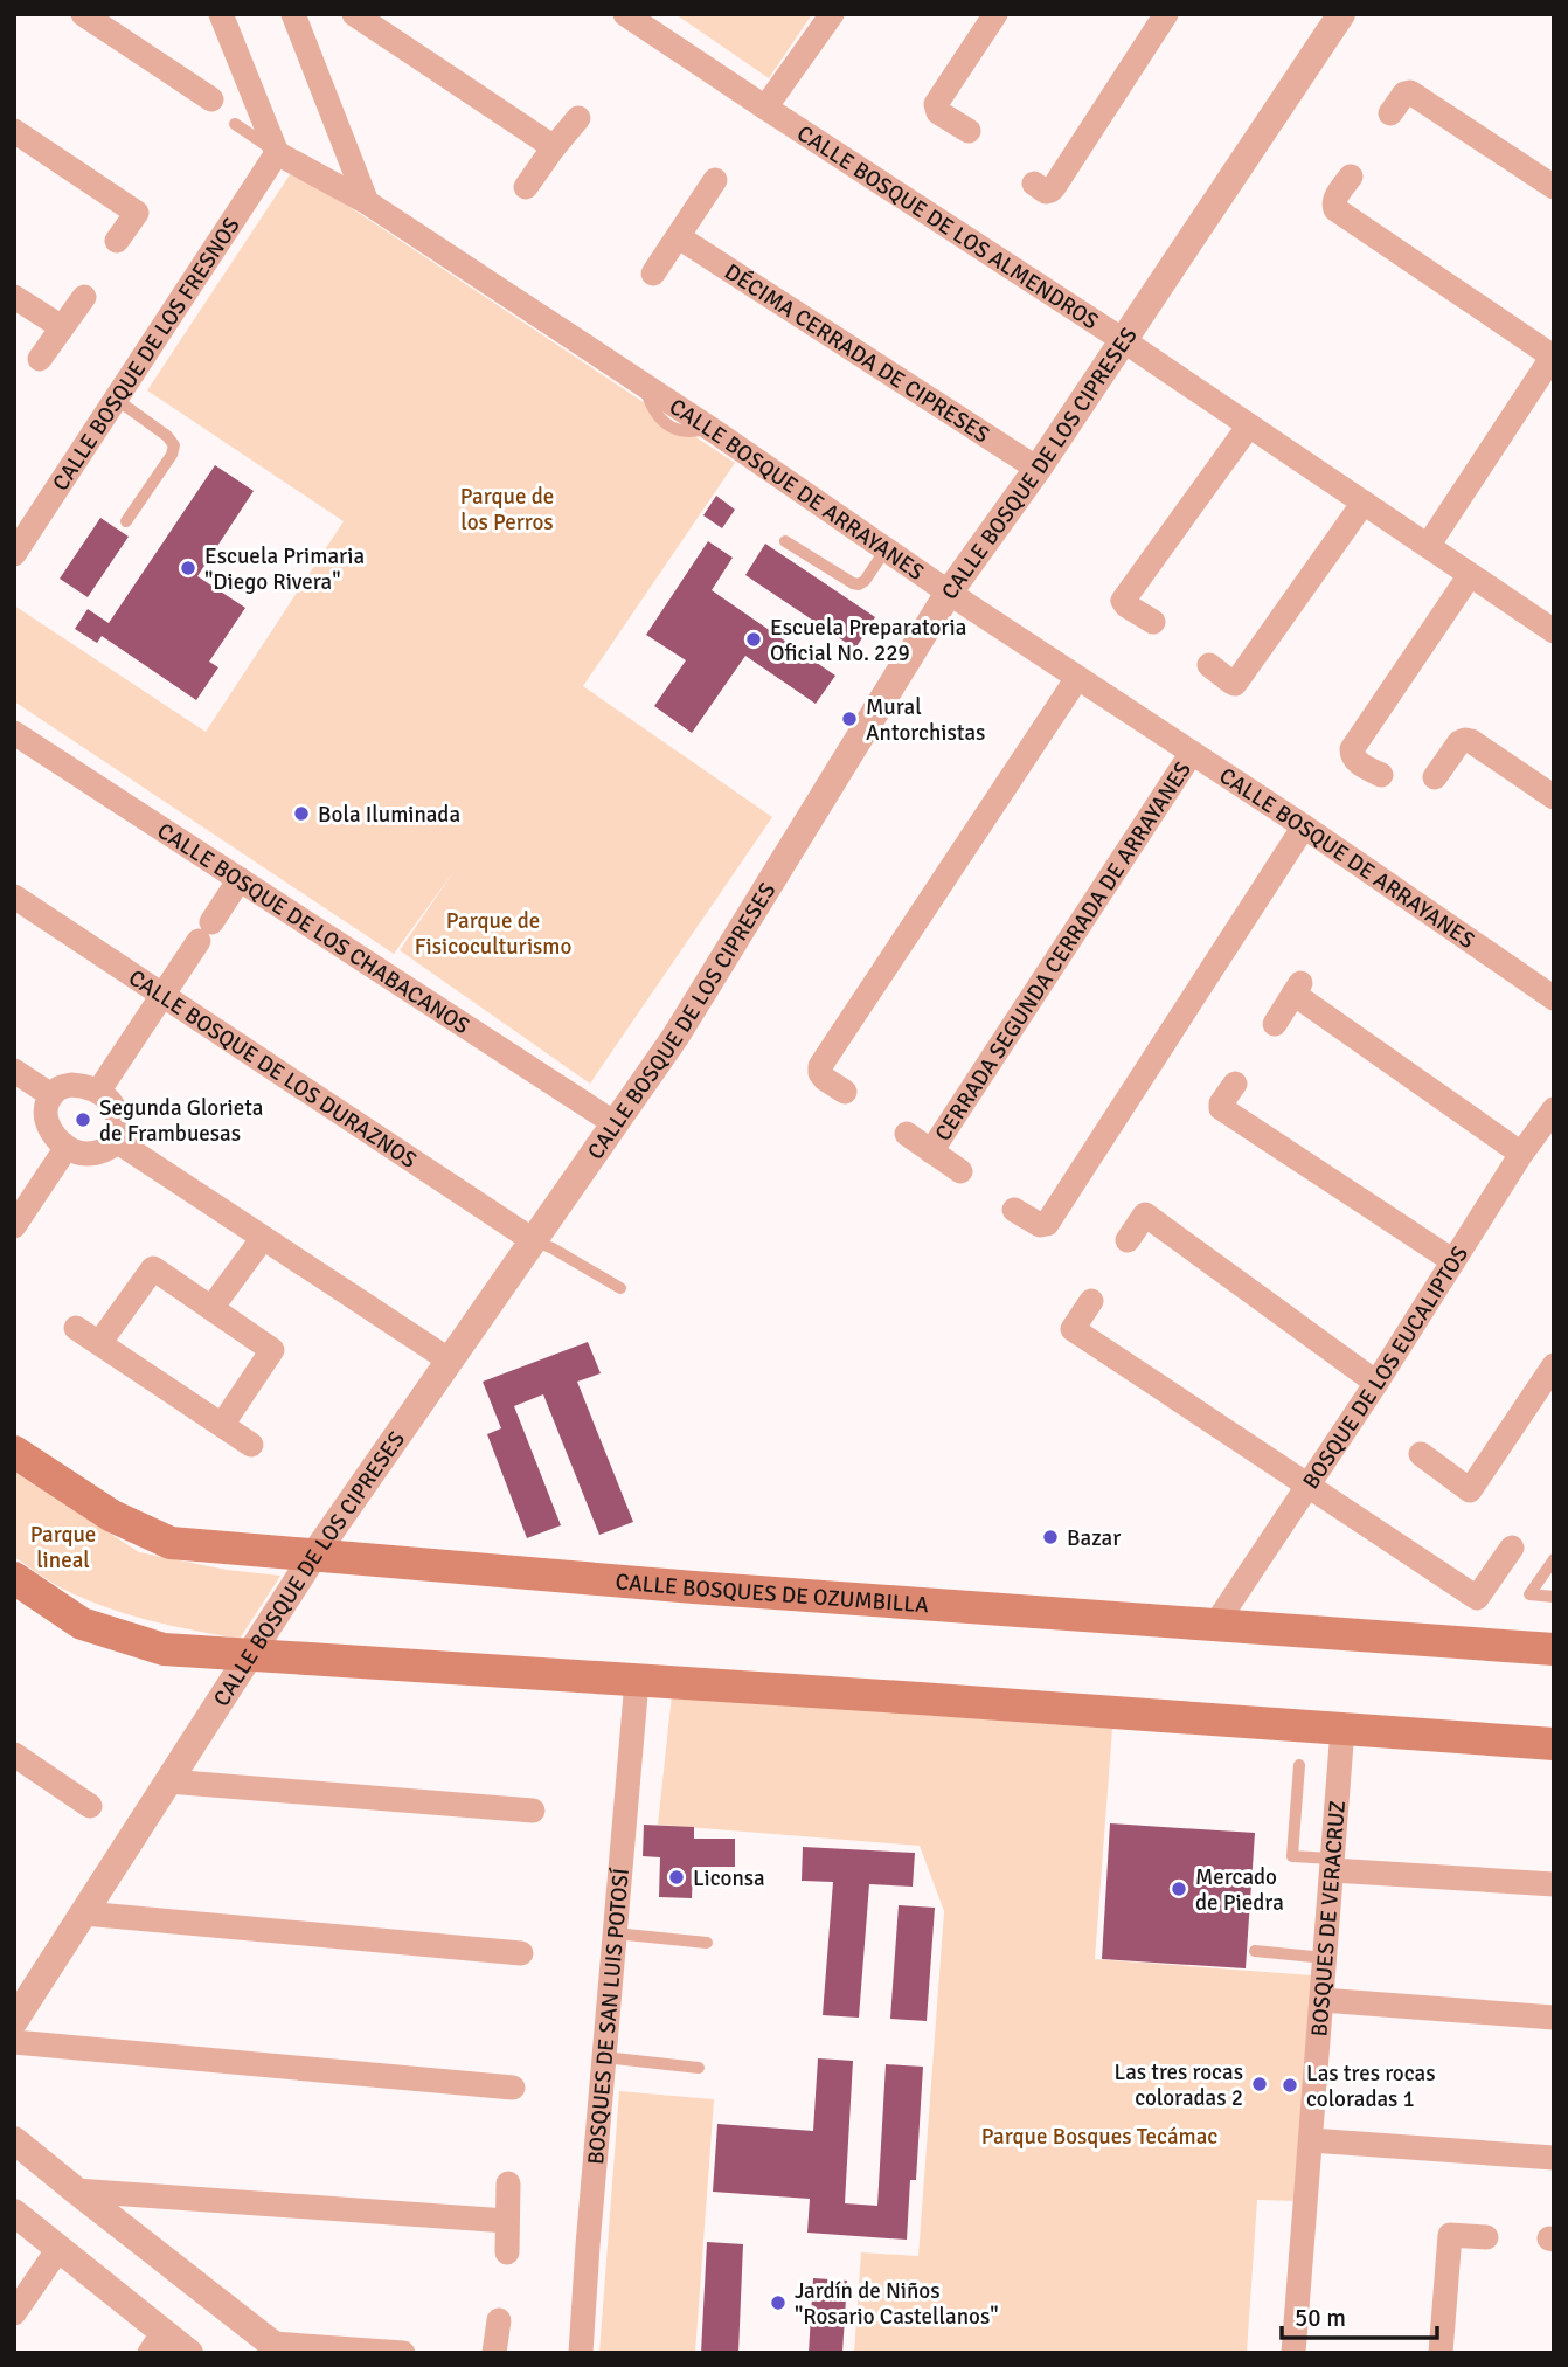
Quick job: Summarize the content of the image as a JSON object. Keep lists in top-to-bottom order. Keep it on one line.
{"streets":{"main road":["CALLE BOSQUES DE OZUMBILLA"],"street":["CALLE BOSQUE DE LOS ALMENDROS","DÉCIMA CERRADA DE CIPRESES","CALLE BOSQUE DE LOS FRESNOS","CALLE BOSQUE DE LOS CIPRESES","CALLE BOSQUE DE ARRAYANES","CALLE BOSQUE DE LOS CHABACANOS","CERRADA SEGUNDA CERRADA DE ARRAYANES","CALLE BOSQUE DE LOS DURAZNOS","BOSQUE DE LOS EUCALIPTOS","BOSQUES DE VERACRUZ","BOSQUES DE SAN LUIS POTOSÍ"]},"crossings":[["CALLE BOSQUE DE LOS ALMENDROS","CALLE BOSQUE DE LOS CIPRESES"],["DÉCIMA CERRADA DE CIPRESES","CALLE BOSQUE DE LOS CIPRESES"],["CALLE BOSQUE DE LOS FRESNOS","CALLE BOSQUE DE ARRAYANES"],["CALLE BOSQUE DE LOS CIPRESES","CALLE BOSQUE DE ARRAYANES"],["CALLE BOSQUE DE LOS CIPRESES","CALLE BOSQUE DE LOS CHABACANOS"],["CALLE BOSQUE DE LOS CIPRESES","CALLE BOSQUE DE LOS DURAZNOS"],["CALLE BOSQUE DE LOS CIPRESES","CALLE BOSQUES DE OZUMBILLA"],["CALLE BOSQUE DE ARRAYANES","CERRADA SEGUNDA CERRADA DE ARRAYANES"],["BOSQUE DE LOS EUCALIPTOS","CALLE BOSQUES DE OZUMBILLA"]],"parks":["Parque de los Perros","Parque de Fisicoculturismo","Parque lineal","Parque Bosques Tecámac"],"places":["Escuela Primaria \"Diego Rivera\"","Escuela Preparatoria Oficial No. 229","Mural Antorchistas","Bola Iluminada","Segunda Glorieta de Frambuesas","Bazar","Liconsa","Mercado de Piedra","Las tres rocas coloradas 2","Las tres rocas coloradas 1","Jardín de Niños \"Rosario Castellanos\""],"scale_bar":"50 m"}
